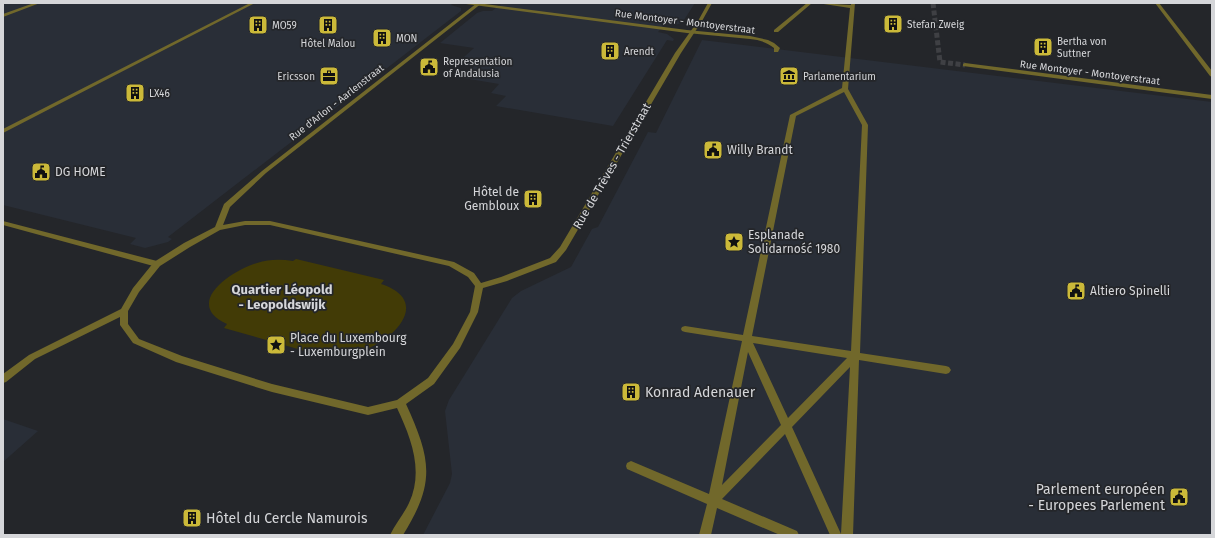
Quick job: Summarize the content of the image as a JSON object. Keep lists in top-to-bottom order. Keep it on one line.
{"streets":{"street":["Rue Montoyer - Montoyerstraat","Rue d'Arlon - Aarlenstraat","Rue de Trèves - Trierstraat"]},"crossings":[["Rue Montoyer - Montoyerstraat","Rue d'Arlon - Aarlenstraat"],["Rue Montoyer - Montoyerstraat","Rue de Trèves - Trierstraat"]],"districts":["Quartier Léopold - Leopoldswijk"],"places":{"building":["Stefan Zweig","MO59","Hôtel Malou","MON","Bertha von Suttner","Arendt","LX46","Hôtel de Gembloux","Konrad Adenauer","Hôtel du Cercle Namurois"],"public building":["Representation of Andalusia","Willy Brandt","DG HOME","Altiero Spinelli","Parlement européen - Europees Parlement"],"office":["Ericsson"],"museum":["Parlamentarium"],"place":["Esplanade Solidarność 1980","Place du Luxembourg - Luxemburgplein"]}}
